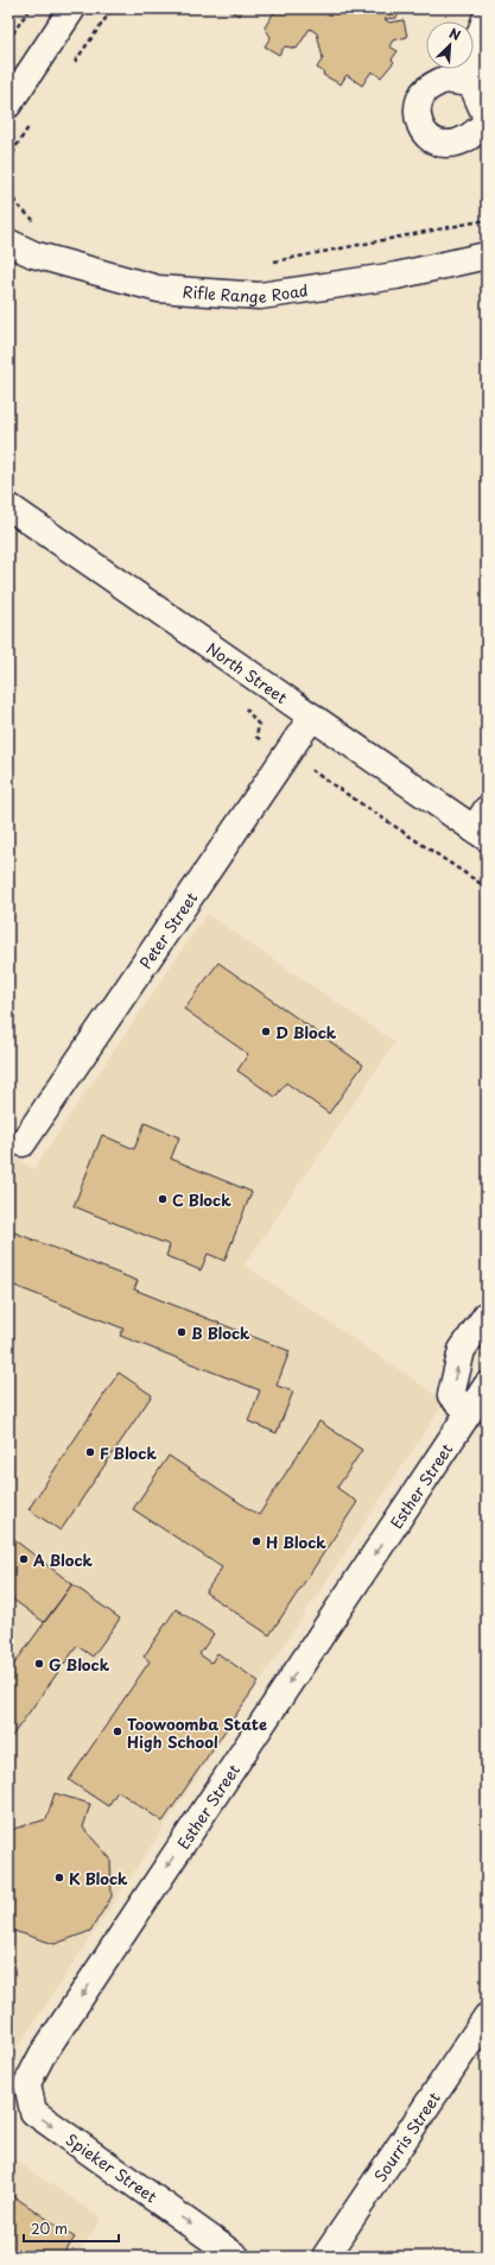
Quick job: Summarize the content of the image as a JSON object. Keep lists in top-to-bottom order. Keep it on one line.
{"streets":{"street":["Rifle Range Road","North Street","Peter Street","Esther Street","Sourris Street","Spieker Street"]},"crossings":[["North Street","Peter Street"],["Esther Street","Spieker Street"]],"one_way":["Esther Street","Spieker Street"],"places":["D Block","C Block","B Block","F Block","H Block","A Block","G Block","Toowoomba State High School","K Block"],"scale_bar":"20 m","north":"top right"}
